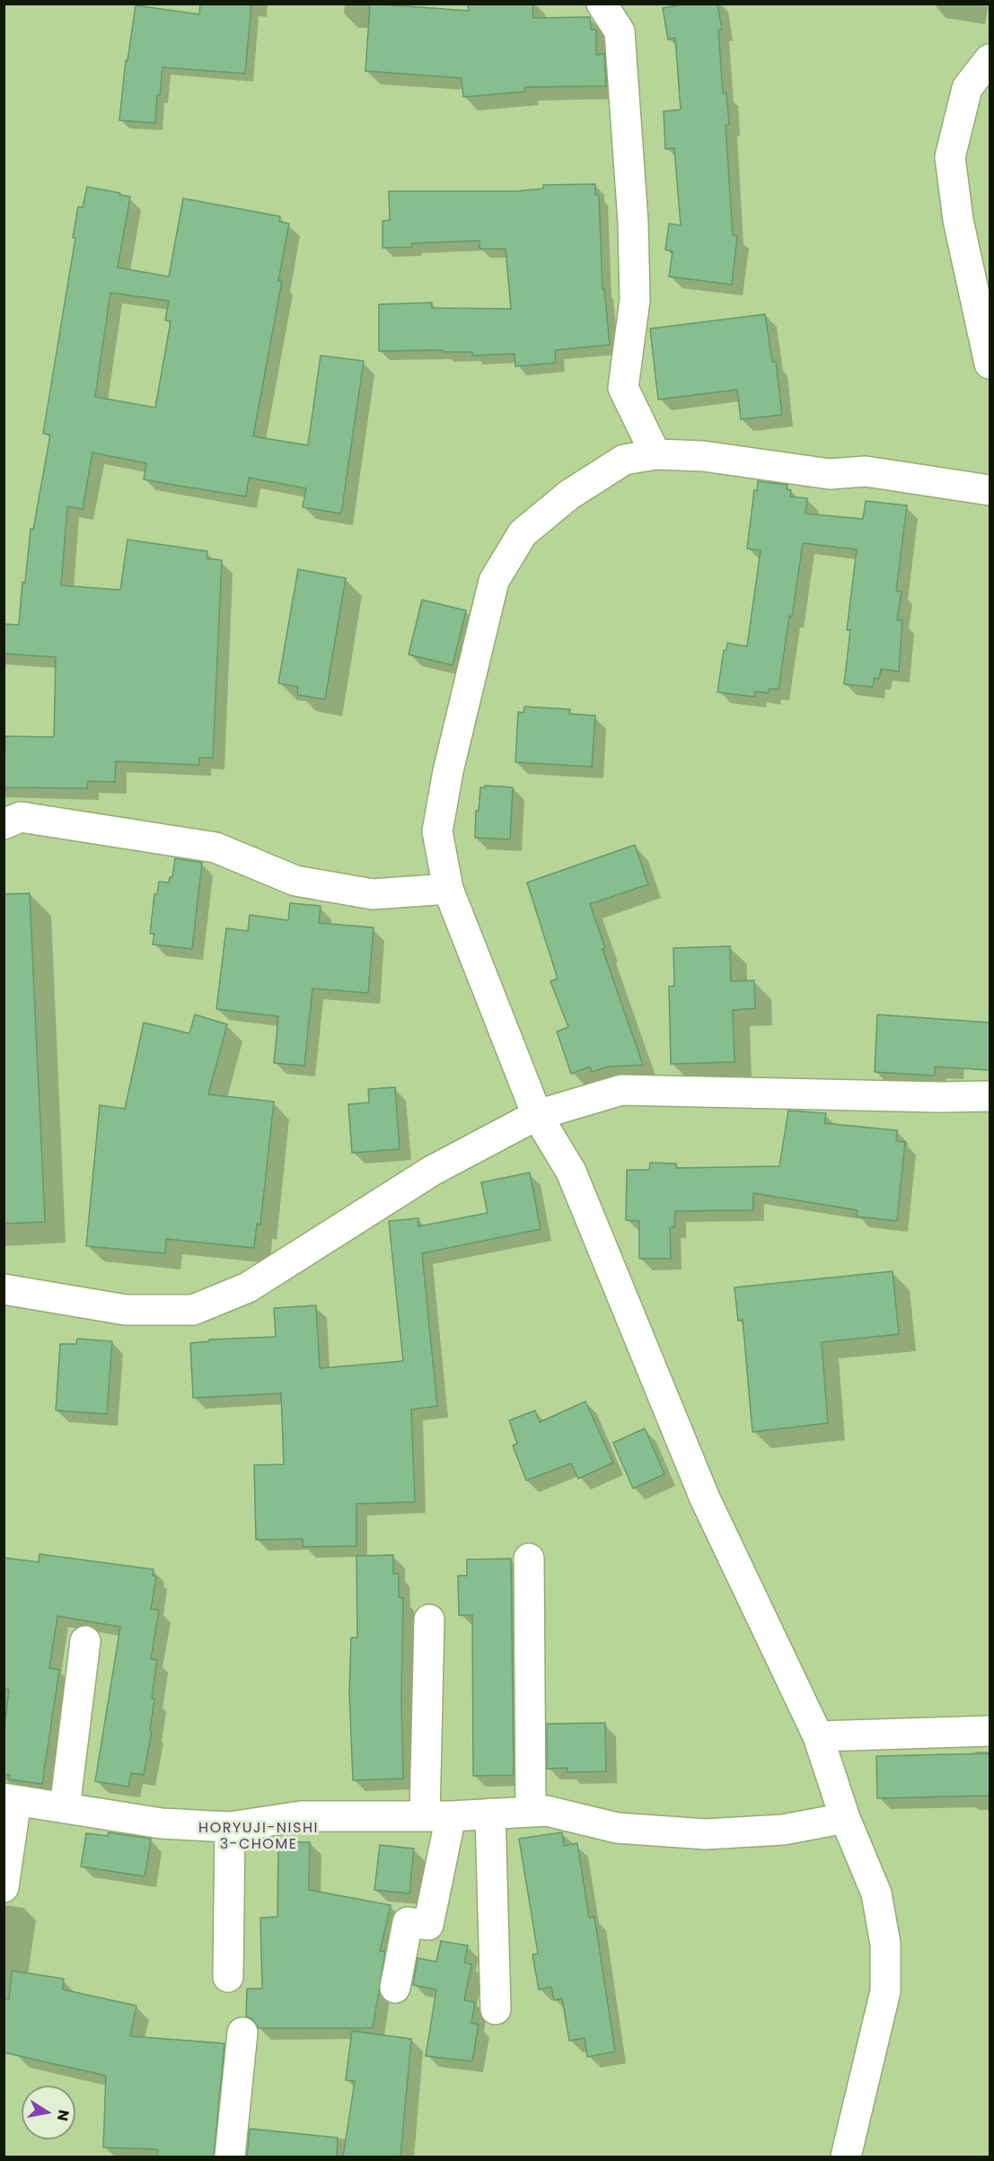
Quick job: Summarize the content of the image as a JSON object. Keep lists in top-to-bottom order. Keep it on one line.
{"districts":["HORYUJI-NISHI 3-CHOME"],"north":"right"}
